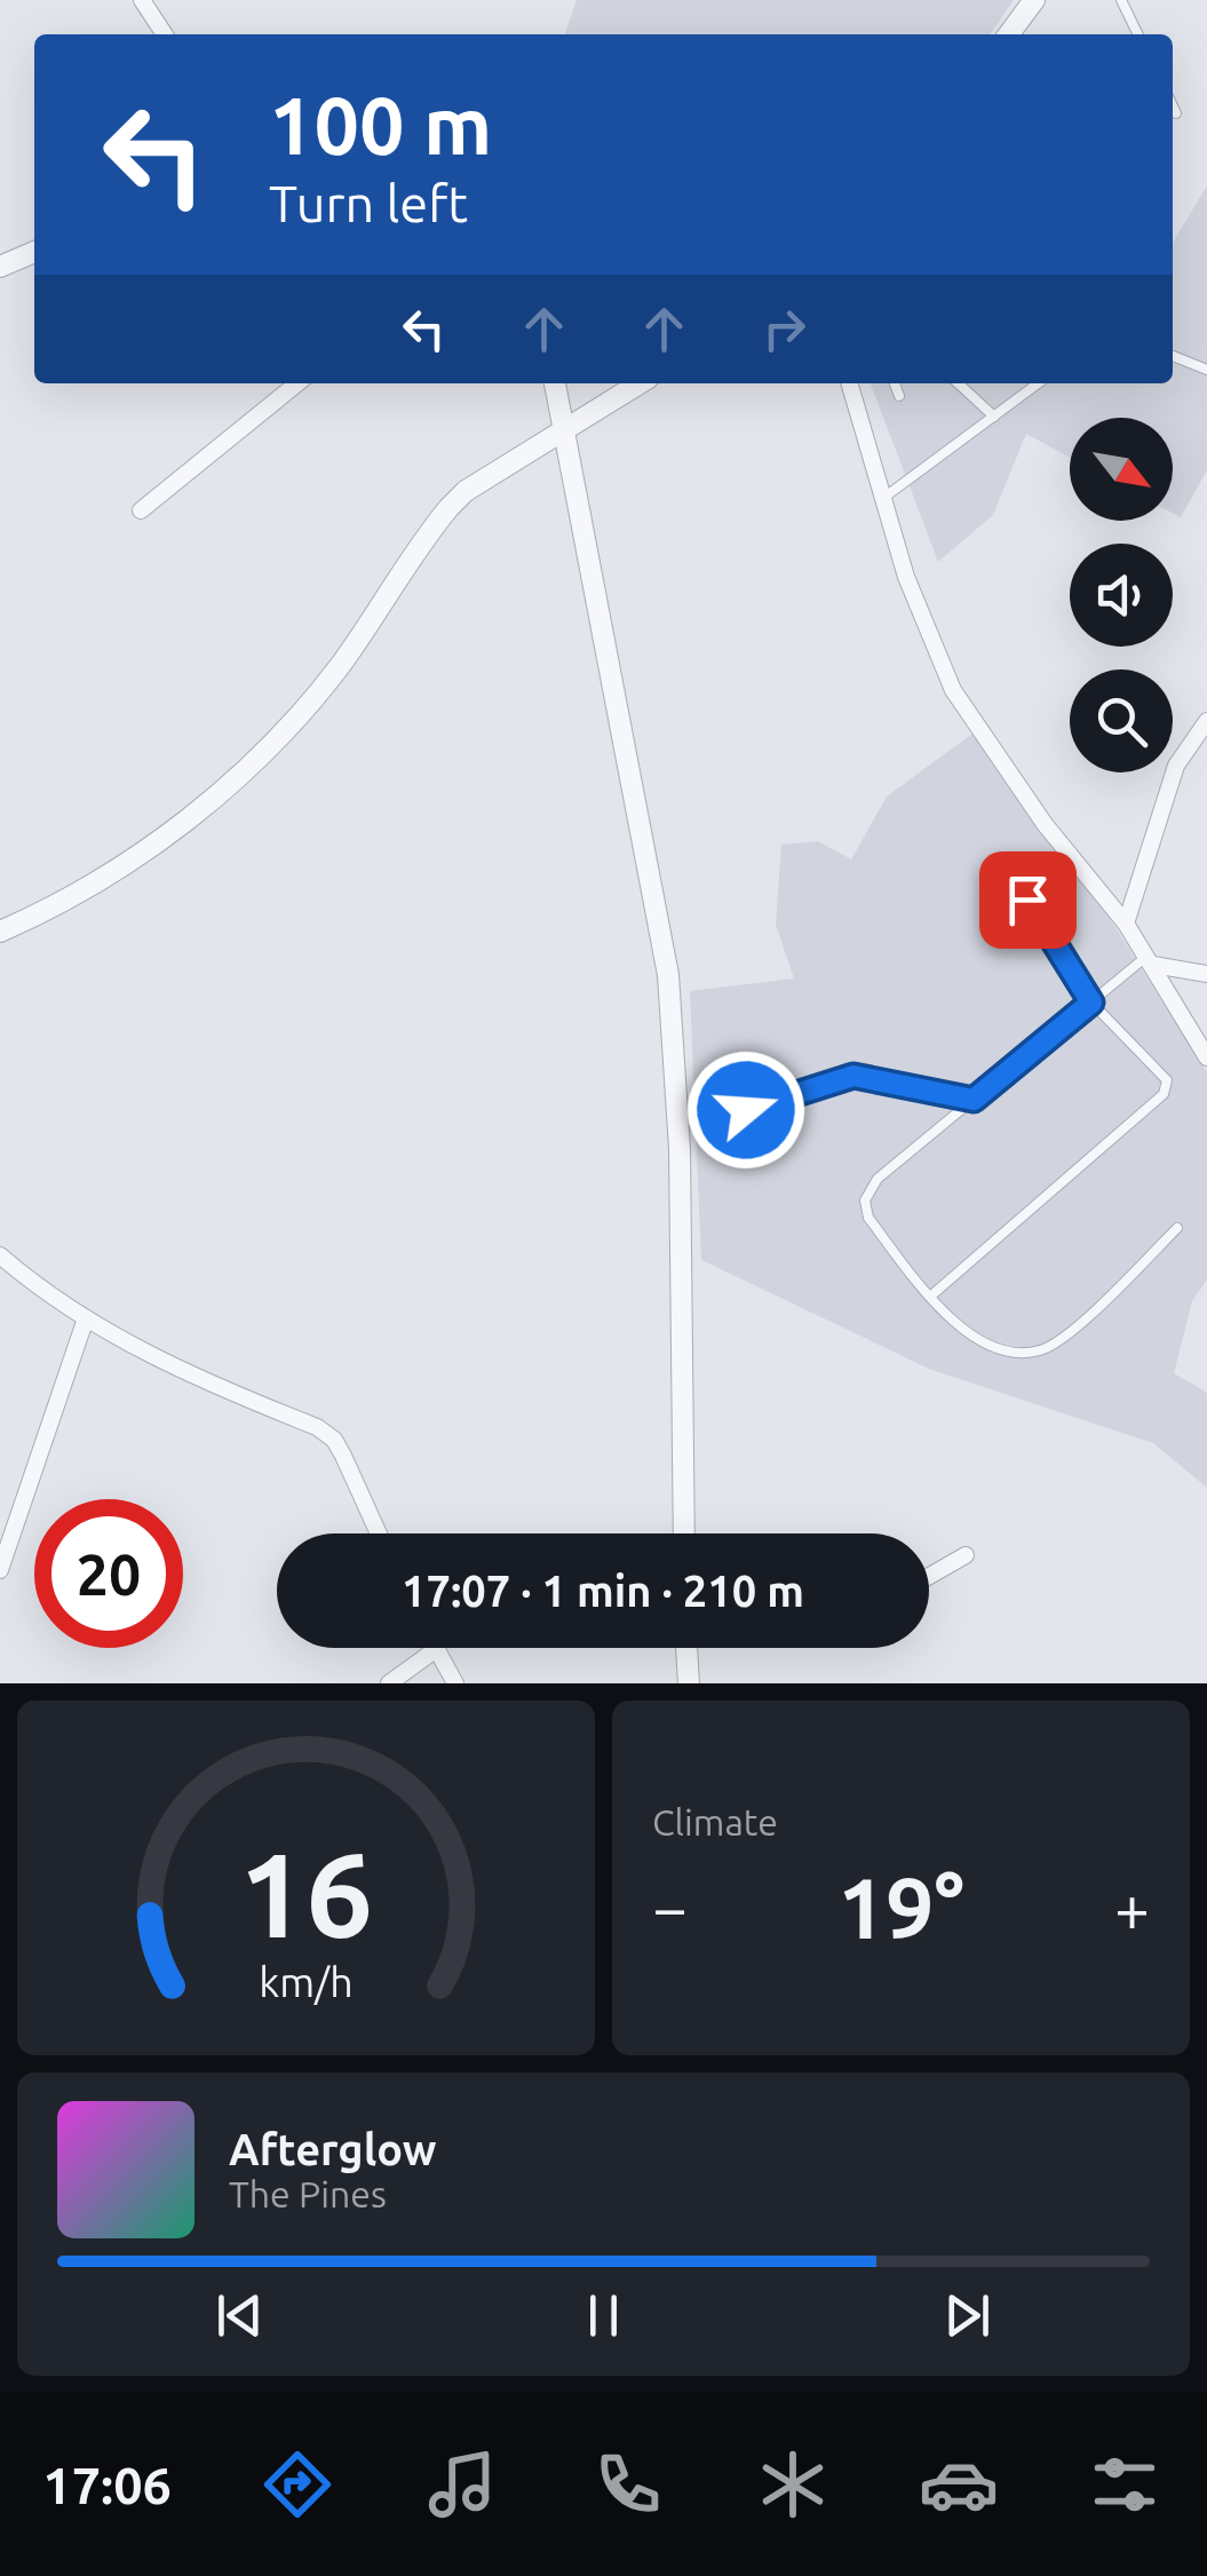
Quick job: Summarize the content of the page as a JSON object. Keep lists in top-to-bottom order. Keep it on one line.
{"north":"bottom right","page":{"turn":["100 m","Turn left"],"limit":"20","trip":"17:07 · 1 min · 210 m","tile":"Climate","heat":["−","19°","+"],"song":["Afterglow","The Pines"],"tabs":"17:06","gauge":["16","km/h"]}}
